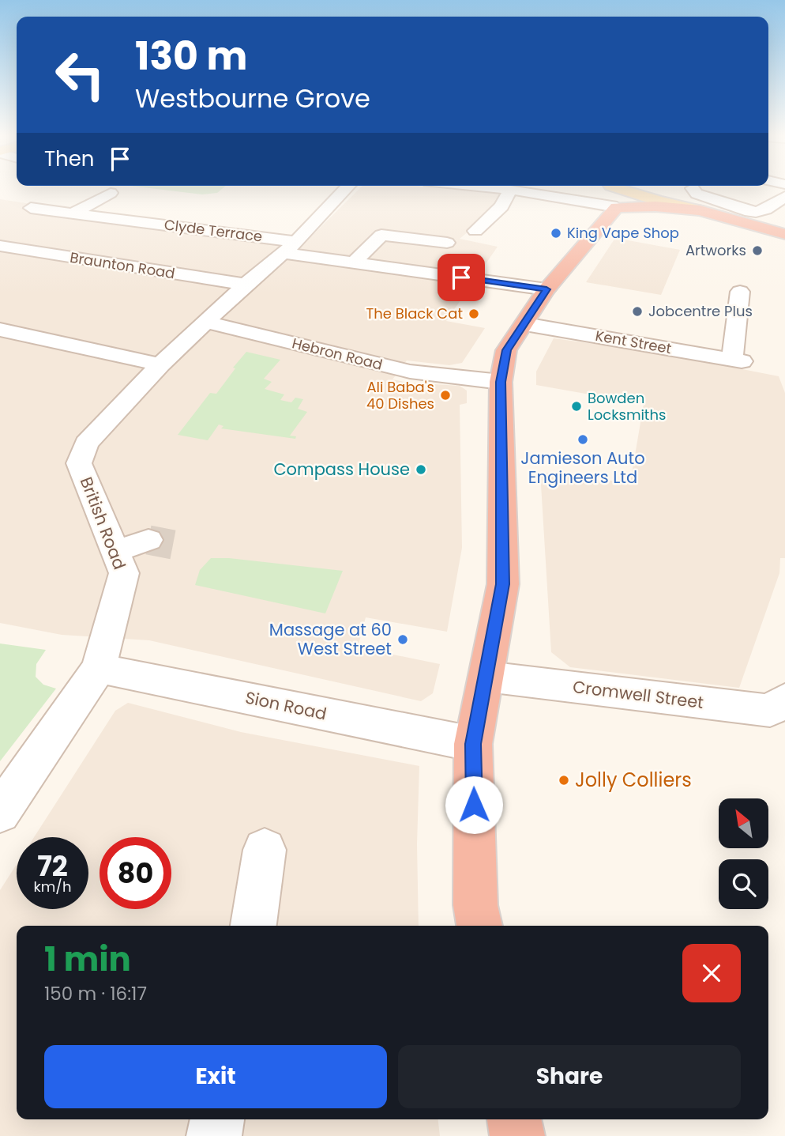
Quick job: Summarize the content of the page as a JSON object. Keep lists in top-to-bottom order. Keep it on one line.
{"streets":{"street":["Clyde Terrace","Braunton Road","Kent Street","Hebron Road","British Road","Cromwell Street","Sion Road"]},"crossings":[["Clyde Terrace","British Road"],["Braunton Road","British Road"],["Hebron Road","British Road"],["British Road","Sion Road"]],"places":["King Vape Shop","Artworks","Jobcentre Plus","The Black Cat","Ali Baba's 40 Dishes","Bowden Locksmiths","Jamieson Auto Engineers Ltd","Compass House","Massage at 60 West Street","Jolly Colliers"],"north":"top left","page":{"turn":["130 m","Westbourne Grove"],"then":"Then","speed":"72 km/h","limit":"80","heading":["1 min","150 m · 16:17"],"buttons":["Exit","Share"]}}
